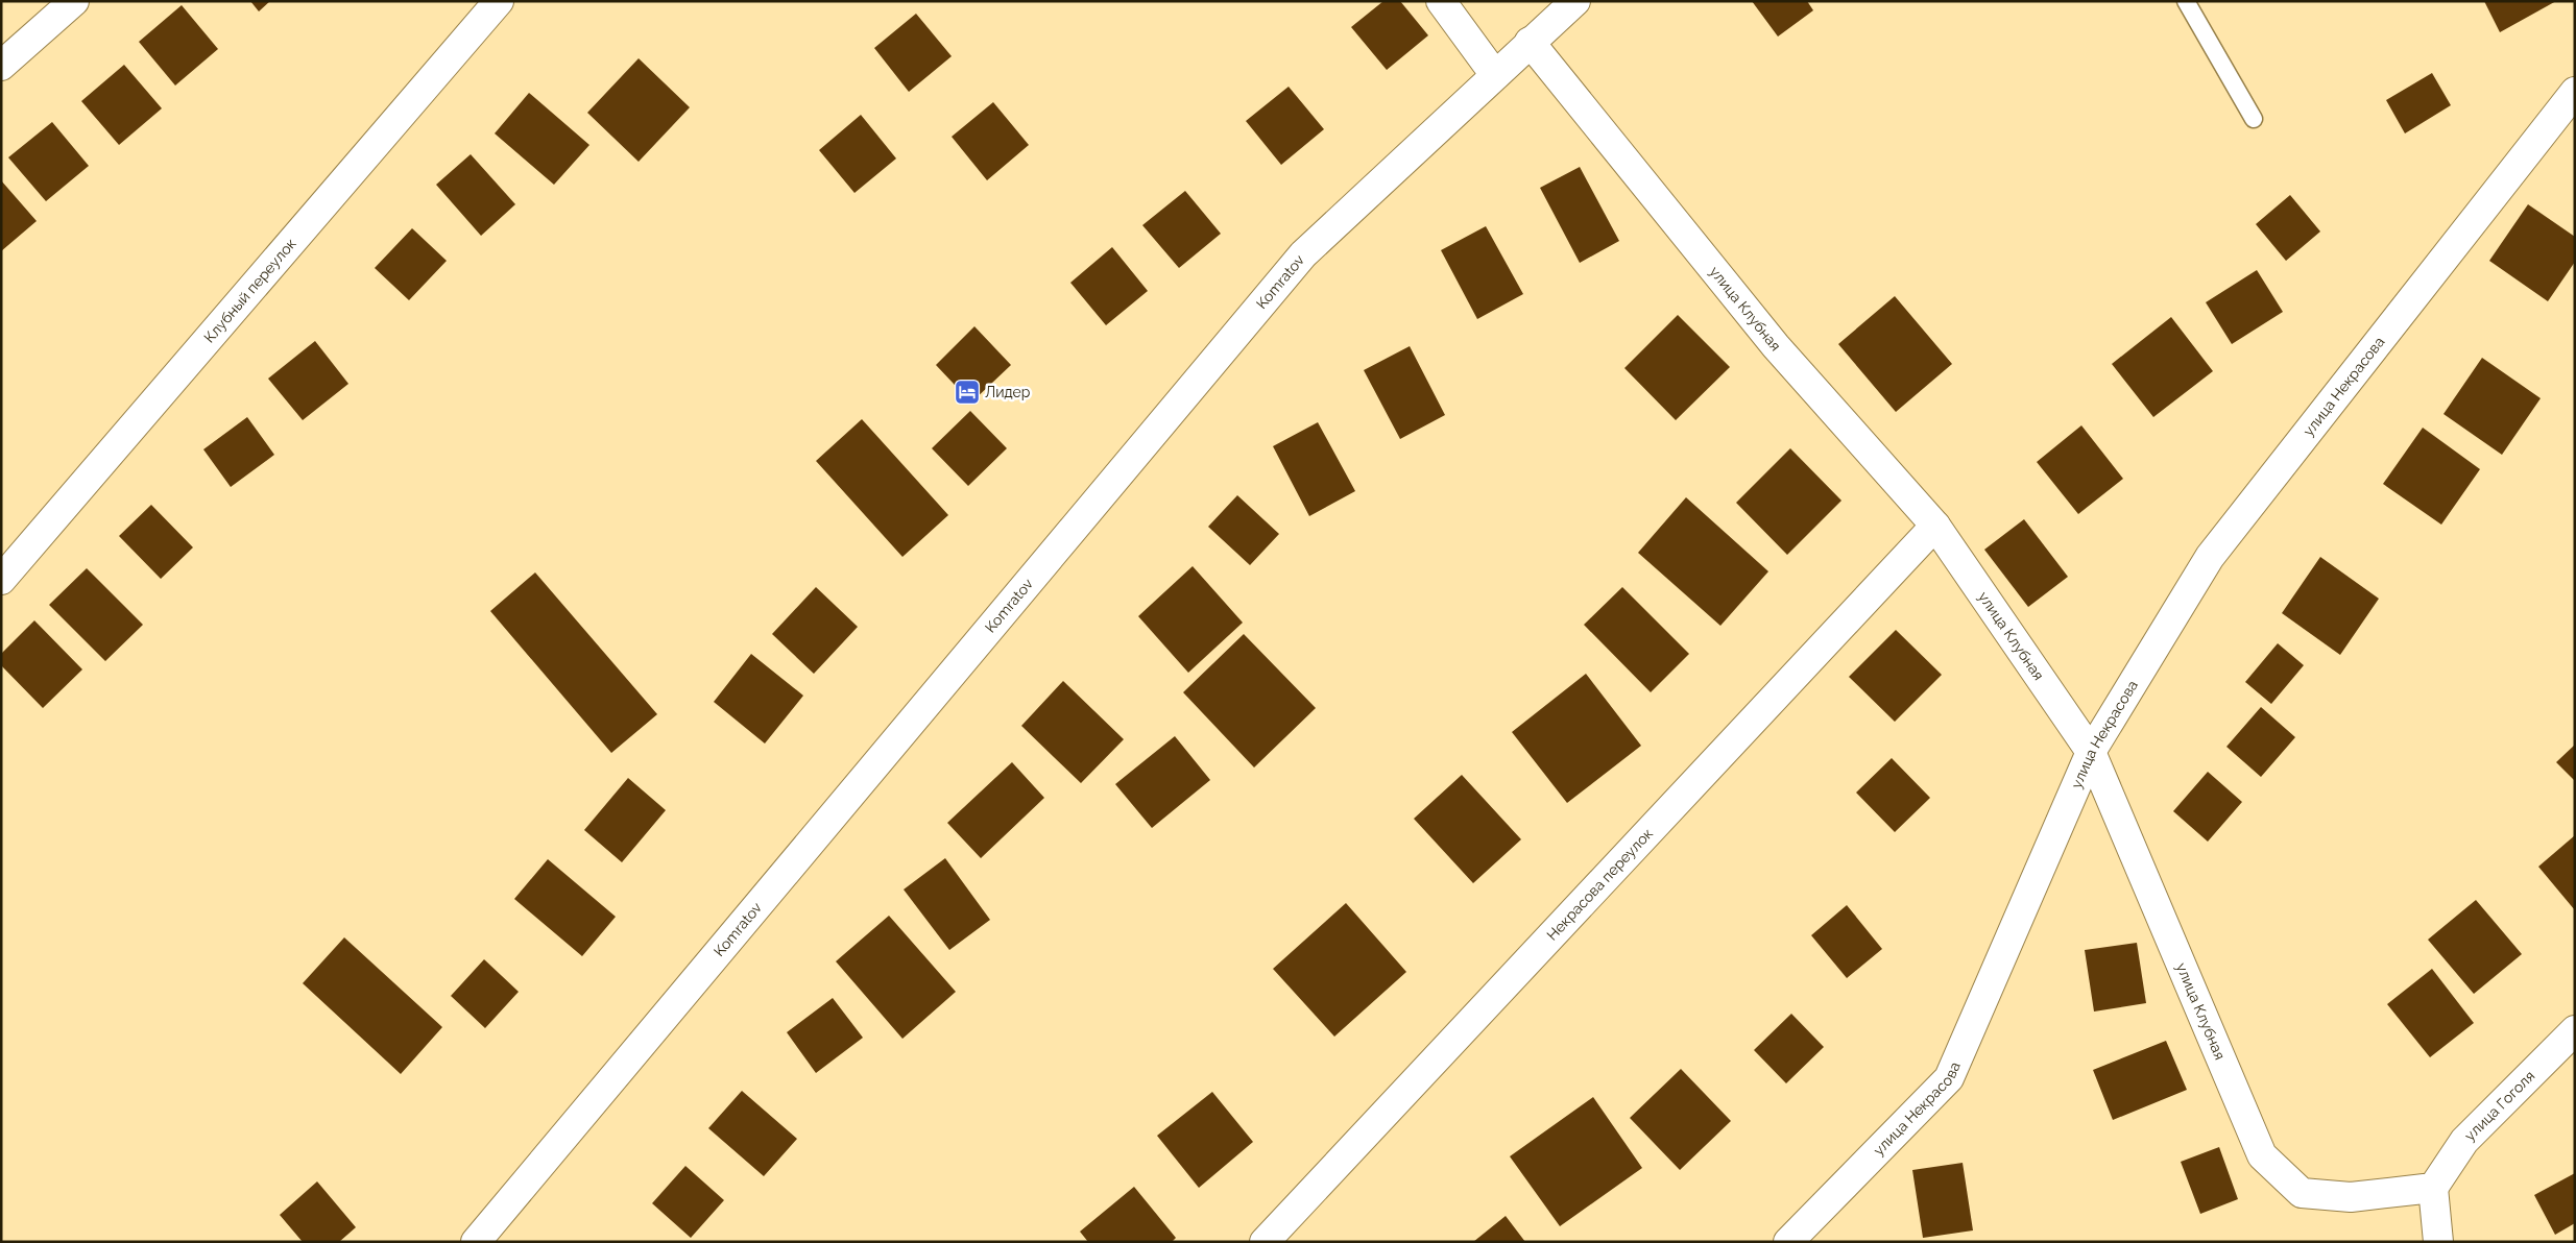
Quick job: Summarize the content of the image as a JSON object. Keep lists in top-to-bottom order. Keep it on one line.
{"streets":{"street":["Komratov","Клубный переулок","улица Клубная","улица Некрасова","Некрасова переулок","улица Гоголя"]},"crossings":[["Komratov","улица Клубная"],["улица Клубная","улица Некрасова"],["улица Клубная","Некрасова переулок"],["улица Клубная","улица Гоголя"]],"places":{"hotel":["Лидер"]}}
